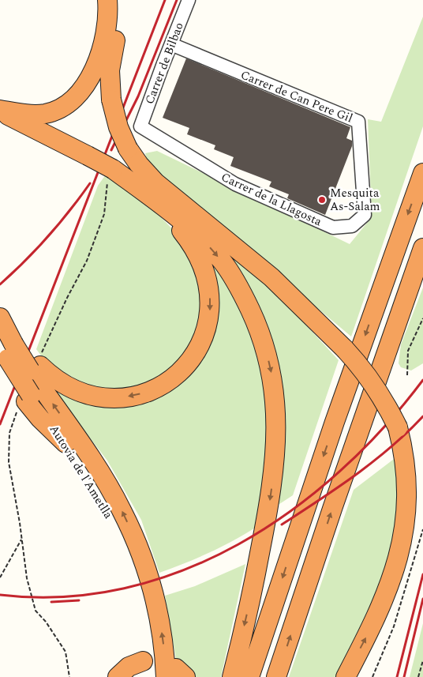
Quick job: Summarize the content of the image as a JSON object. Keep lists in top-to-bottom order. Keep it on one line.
{"streets":{"highway":["Autovia de l'Ametlla"],"street":["Carrer de Bilbao","Carrer de Can Pere Gil","Carrer de la Llagosta"]},"crossings":[["Carrer de Bilbao","Carrer de Can Pere Gil"],["Carrer de Bilbao","Carrer de la Llagosta"],["Carrer de Can Pere Gil","Carrer de la Llagosta"]],"places":["Mesquita As-Salam"]}
